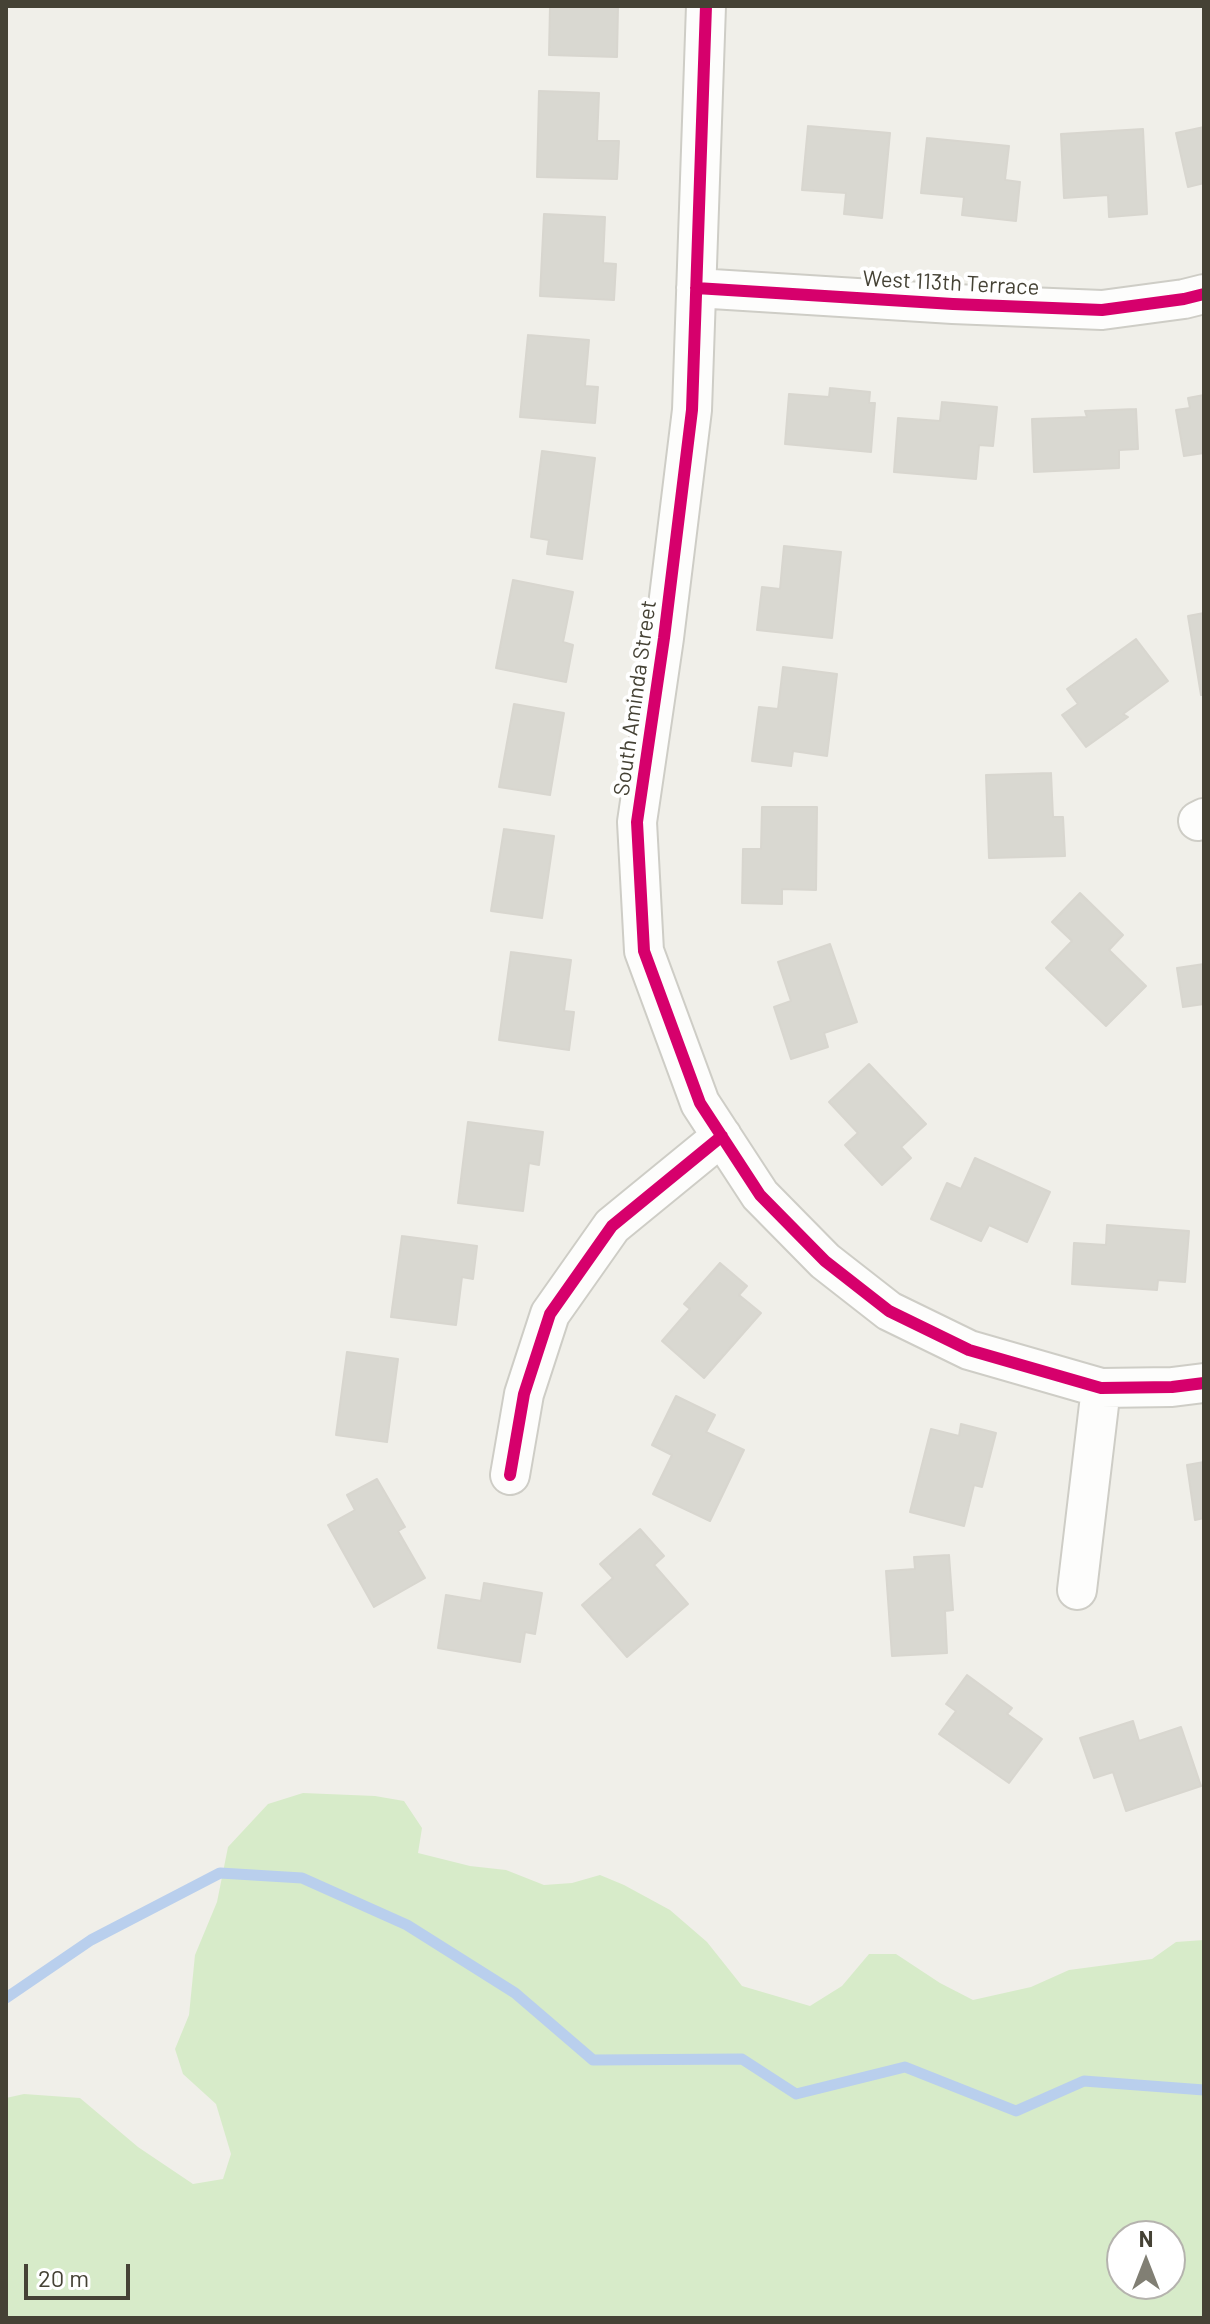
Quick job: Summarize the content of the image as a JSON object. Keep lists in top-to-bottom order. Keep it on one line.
{"streets":{"street":["West 113th Terrace","South Aminda Street"]},"crossings":[["West 113th Terrace","South Aminda Street"]],"scale_bar":"20 m","north":"top"}
